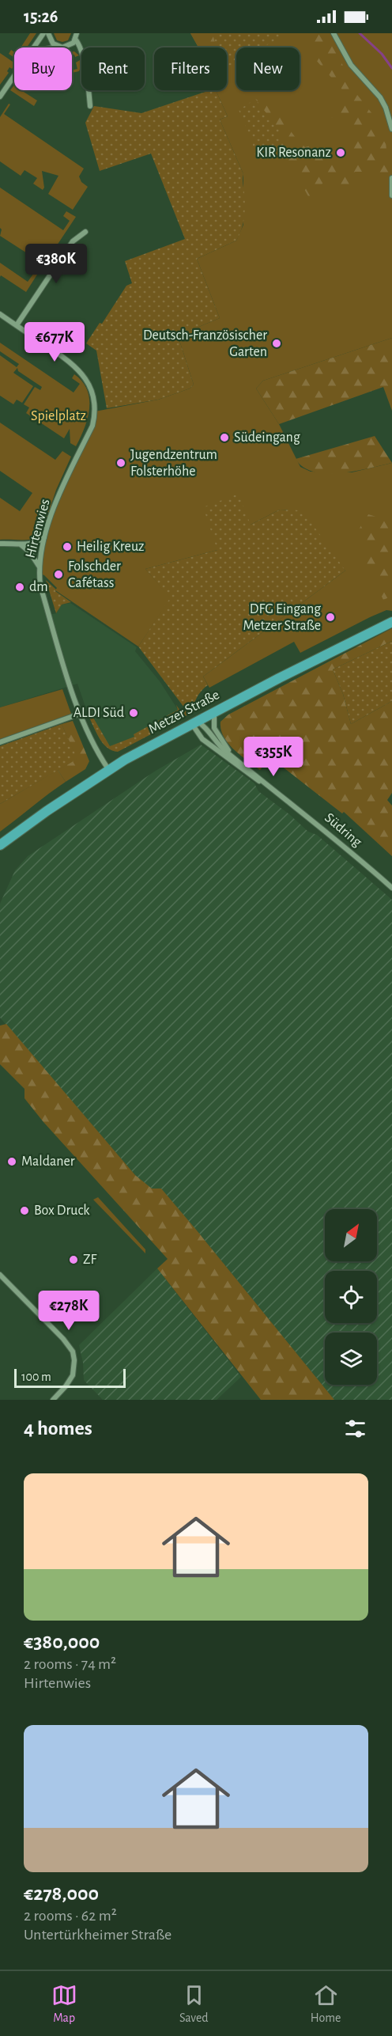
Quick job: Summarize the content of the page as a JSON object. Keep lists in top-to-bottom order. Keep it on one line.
{"streets":{"main road":["Metzer Straße"],"street":["Hirtenwies","Südring"]},"crossings":[["Hirtenwies","Metzer Straße"],["Metzer Straße","Südring"]],"parks":["Spielplatz"],"places":["KIR Resonanz","Deutsch-Französischer Garten","Südeingang","Jugendzentrum Folsterhöhe","Heilig Kreuz","Folschder Cafétass","dm","DFG Eingang Metzer Straße","ALDI Süd","Maldaner","Box Druck","ZF"],"scale_bar":"100 m","north":"top right","page":{"status":"15:26","chip":["Buy","Rent","Filters","New"],"price":["€380K","€677K","€355K","€278K"],"scale":"100 m","heading":"4 homes","list":[{"name":"€380,000","note":"2 rooms · 74 m² · Hirtenwies"},{"name":"€278,000","note":"2 rooms · 62 m² · Untertürkheimer Straße"}],"tabs":["Map","Saved","Home"]}}
